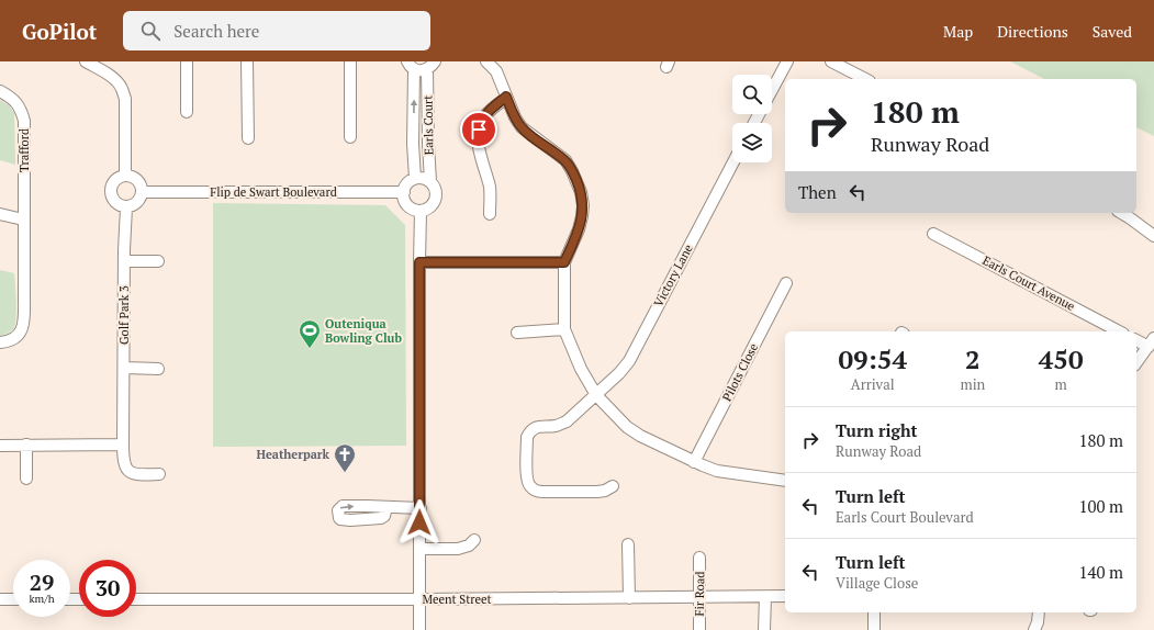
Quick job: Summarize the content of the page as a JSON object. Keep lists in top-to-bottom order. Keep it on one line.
{"streets":{"street":["Earls Court","Trafford","Flip de Swart Boulevard","Victory Lane","Earls Court Avenue","Golf Park 3","Pilots Close","Fir Road","Meent Street"]},"crossings":[["Earls Court","Flip de Swart Boulevard"],["Flip de Swart Boulevard","Golf Park 3"],["Fir Road","Meent Street"]],"places":{"sports":["Outeniqua Bowling Club"],"church":["Heatherpark"]},"page":{"header":"GoPilot","search":"Search here","nav":["Map","Directions","Saved"],"turn":["180 m","Runway Road"],"then":"Then","eta":["09:54","Arrival","2","min","450","m"],"list":[{"name":"Turn right","note":"Runway Road","value":"180 m"},{"name":"Turn left","note":"Earls Court Boulevard","value":"100 m"},{"name":"Turn left","note":"Village Close","value":"140 m"}],"speed":"29 km/h","limit":"30"}}
